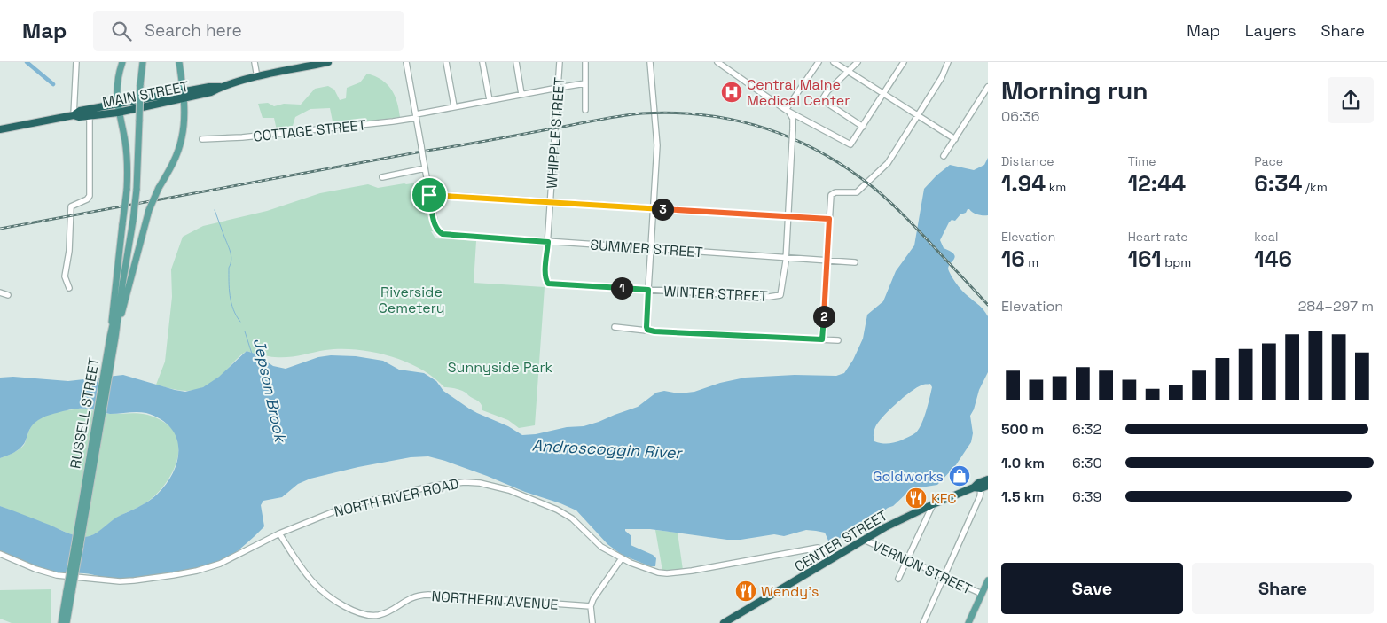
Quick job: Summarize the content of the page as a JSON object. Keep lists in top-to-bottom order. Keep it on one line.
{"streets":{"highway":["MAIN STREET","CENTER STREET"],"main road":["RUSSELL STREET"],"street":["COTTAGE STREET","WHIPPLE STREET","SUMMER STREET","WINTER STREET","NORTH RIVER ROAD","VERNON STREET","NORTHERN AVENUE"]},"crossings":[["COTTAGE STREET","WHIPPLE STREET"],["WHIPPLE STREET","SUMMER STREET"],["WHIPPLE STREET","WINTER STREET"],["SUMMER STREET","WINTER STREET"],["NORTH RIVER ROAD","CENTER STREET"],["NORTH RIVER ROAD","NORTHERN AVENUE"],["CENTER STREET","VERNON STREET"]],"water":["Jepson Brook","Androscoggin River"],"parks":["Riverside Cemetery","Sunnyside Park"],"places":{"hospital":["Central Maine Medical Center"],"shop":["Goldworks"],"restaurant":["KFC","Wendy's"]},"page":{"header":"Map","search":"Search here","nav":["Map","Layers","Share"],"heading":["Morning run","06:36"],"stats":[["Distance","1.94 km"],["Time","12:44"],["Pace","6:34 /km"],["Elevation","16 m"],["Heart rate","161 bpm"],["kcal","146"]],"pins":["3","1","2"],"chart":["Elevation","284–297 m"],"list":[{"name":"500 m","note":"6:32"},{"name":"1.0 km","note":"6:30"},{"name":"1.5 km","note":"6:39"}],"buttons":["Save","Share"]}}
